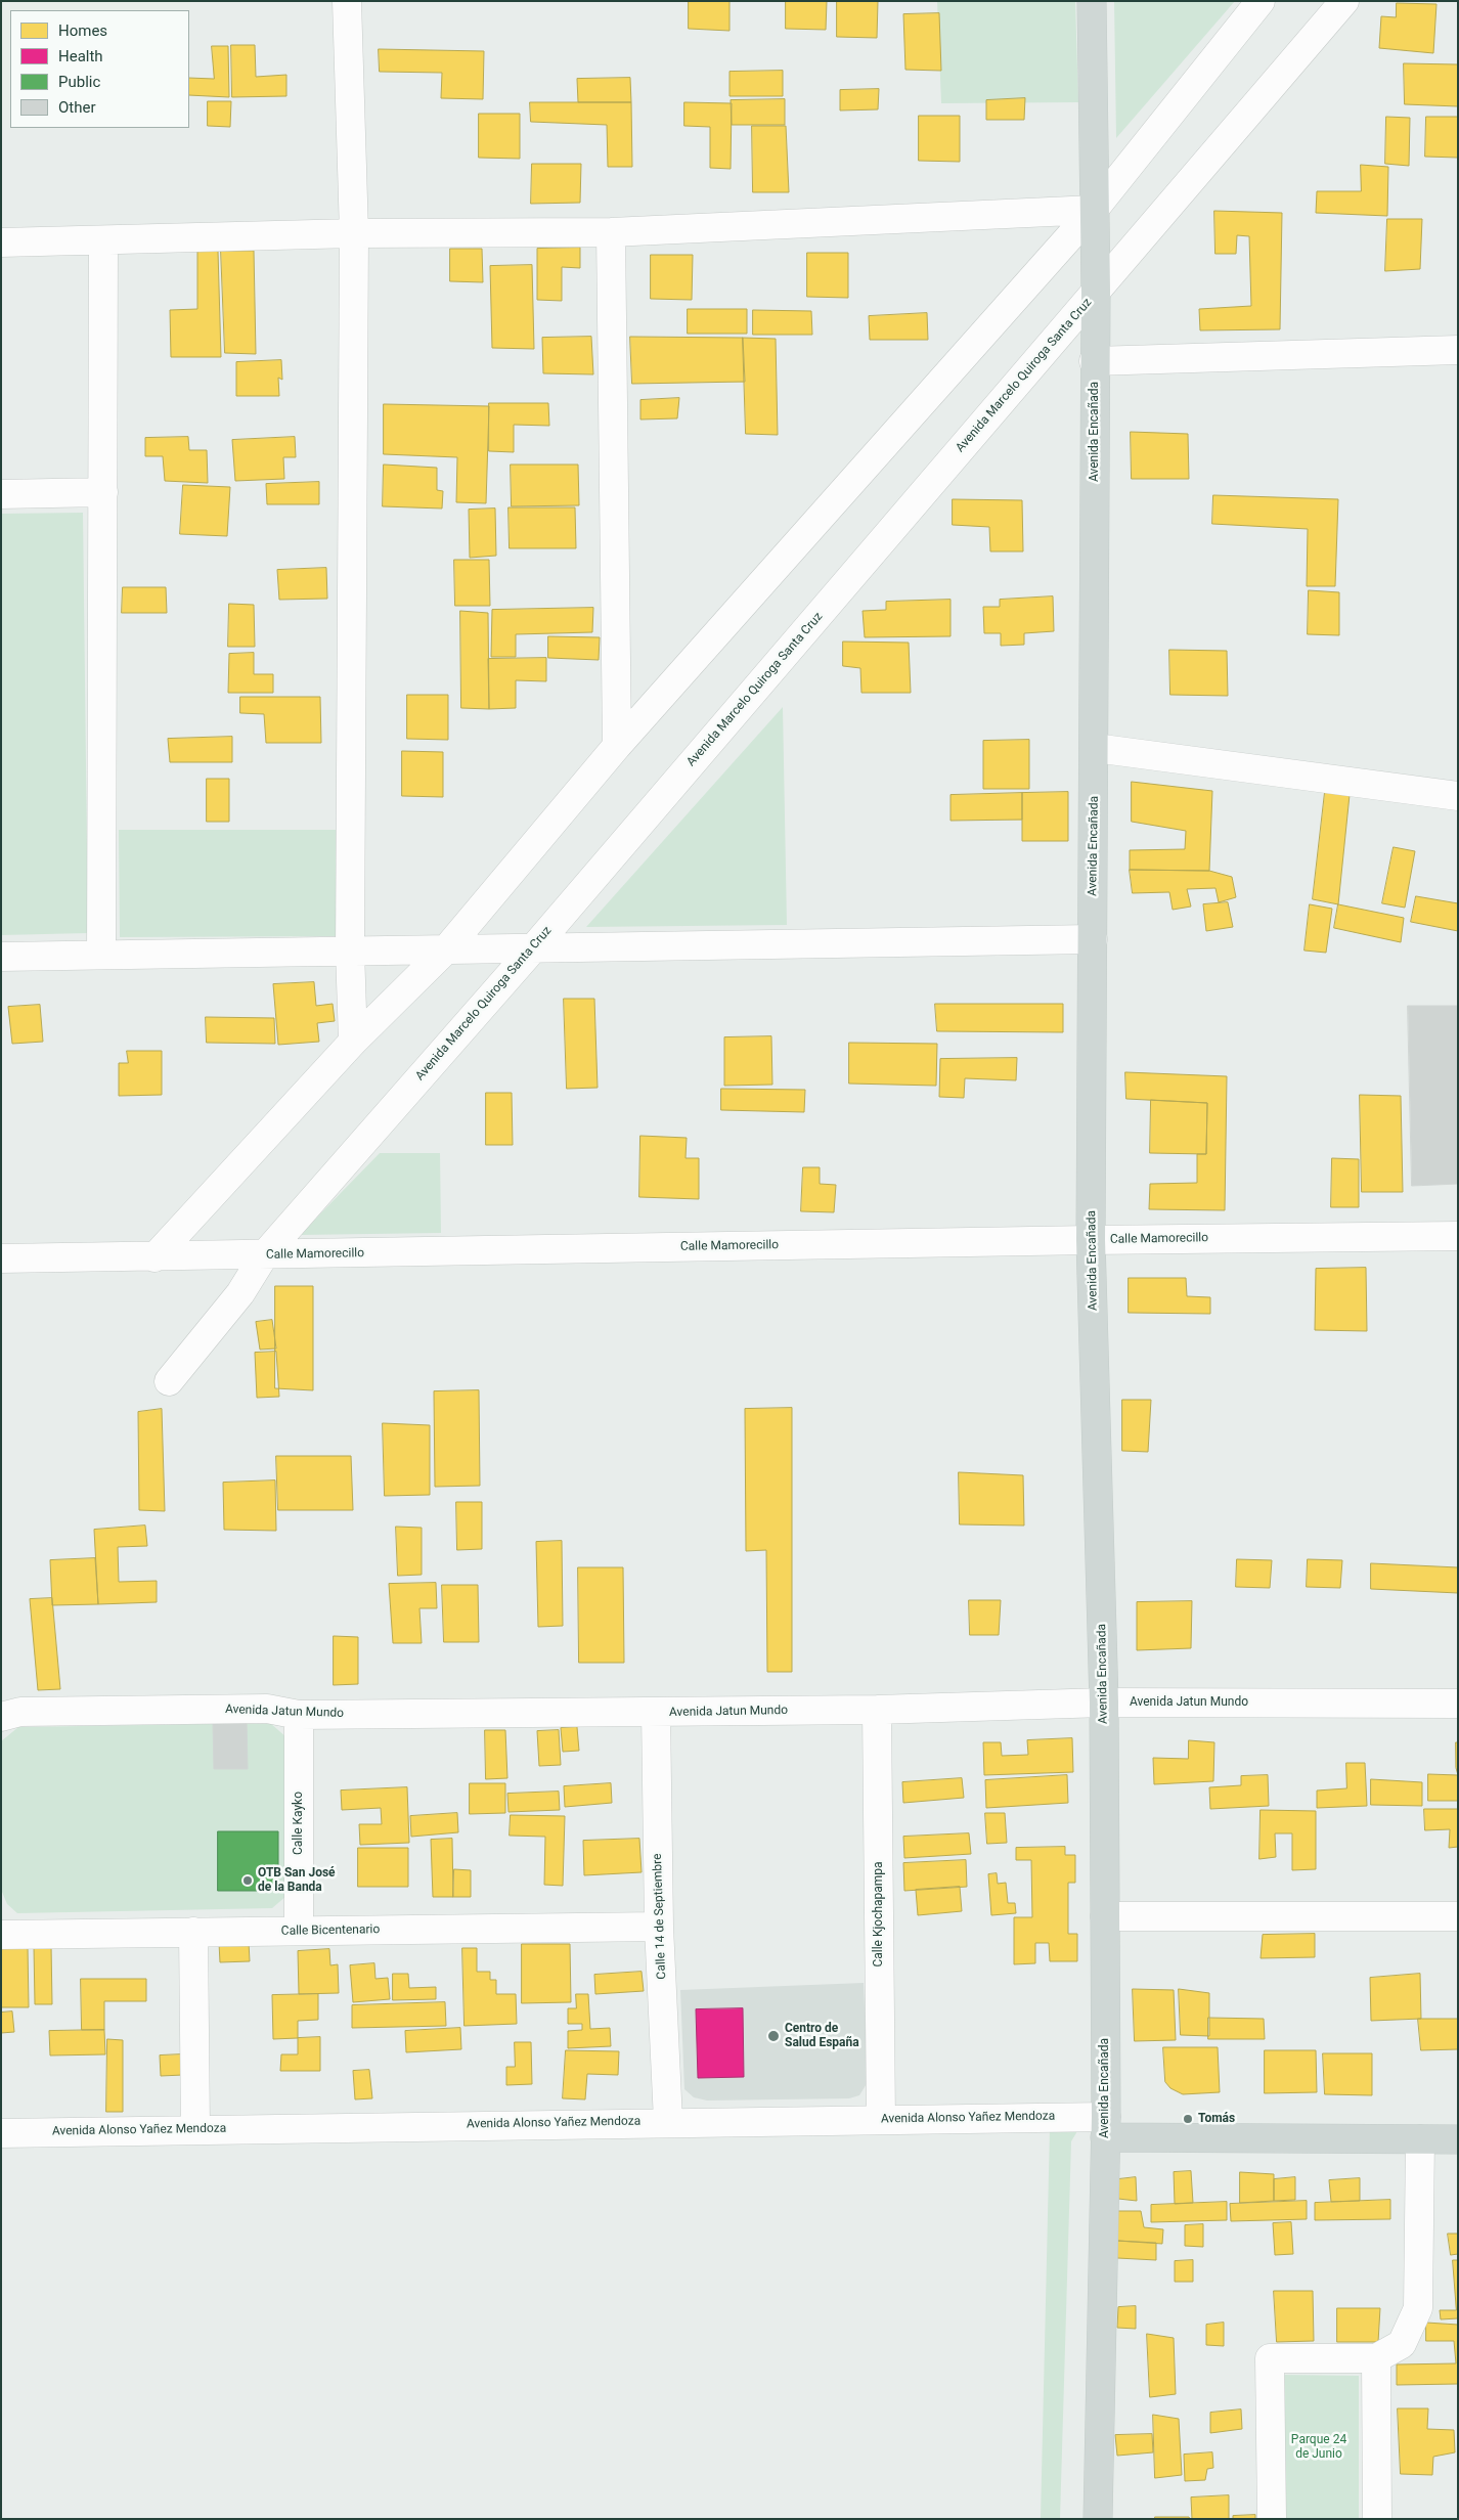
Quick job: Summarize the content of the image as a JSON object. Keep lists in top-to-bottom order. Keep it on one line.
{"streets":{"main road":["Avenida Encañada","Avenida Alonso Yañez Mendoza"],"street":["Avenida Marcelo Quiroga Santa Cruz","Calle Mamorecillo","Avenida Jatun Mundo","Calle Kayko","Calle Kjochapampa","Calle 14 de Septiembre","Calle Bicentenario"]},"crossings":[["Avenida Marcelo Quiroga Santa Cruz","Avenida Encañada"],["Avenida Marcelo Quiroga Santa Cruz","Calle Mamorecillo"],["Avenida Encañada","Calle Mamorecillo"],["Avenida Encañada","Avenida Jatun Mundo"],["Avenida Encañada","Avenida Alonso Yañez Mendoza"],["Avenida Jatun Mundo","Calle Kayko"],["Avenida Jatun Mundo","Calle Kjochapampa"],["Avenida Jatun Mundo","Calle 14 de Septiembre"],["Calle Kayko","Calle Bicentenario"],["Calle Kjochapampa","Avenida Alonso Yañez Mendoza"],["Calle 14 de Septiembre","Calle Bicentenario"],["Calle 14 de Septiembre","Avenida Alonso Yañez Mendoza"]],"parks":["Parque 24 de Junio"],"places":["OTB San José de la Banda","Centro de Salud España","Tomás"],"legend":["Homes","Health","Public","Other"]}
